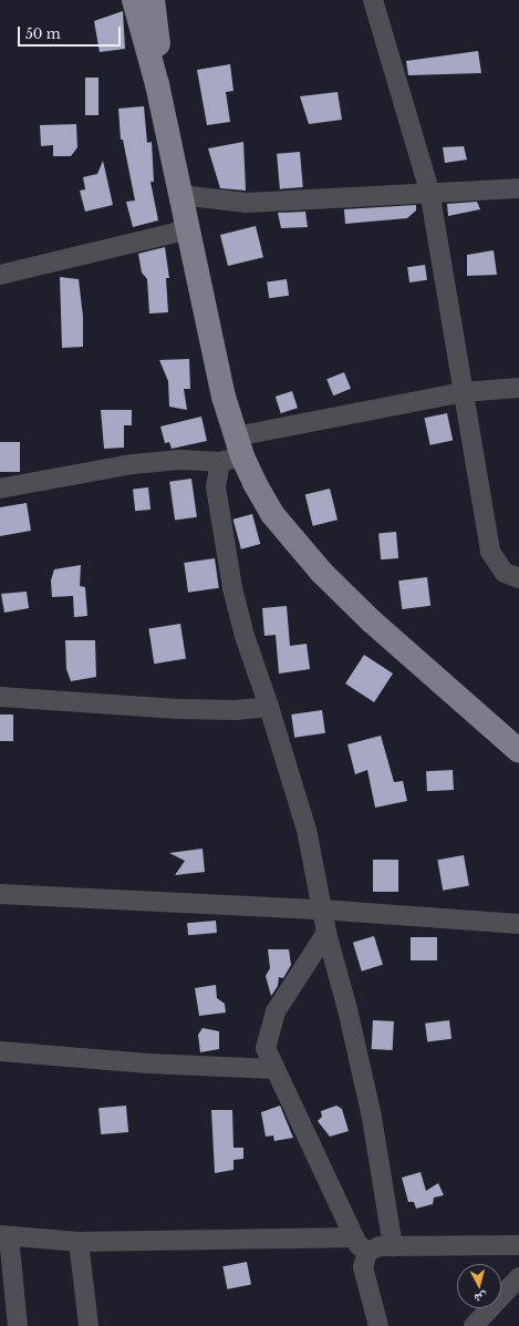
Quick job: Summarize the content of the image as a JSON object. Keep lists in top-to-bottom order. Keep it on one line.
{"scale_bar":"50 m","north":"bottom"}
